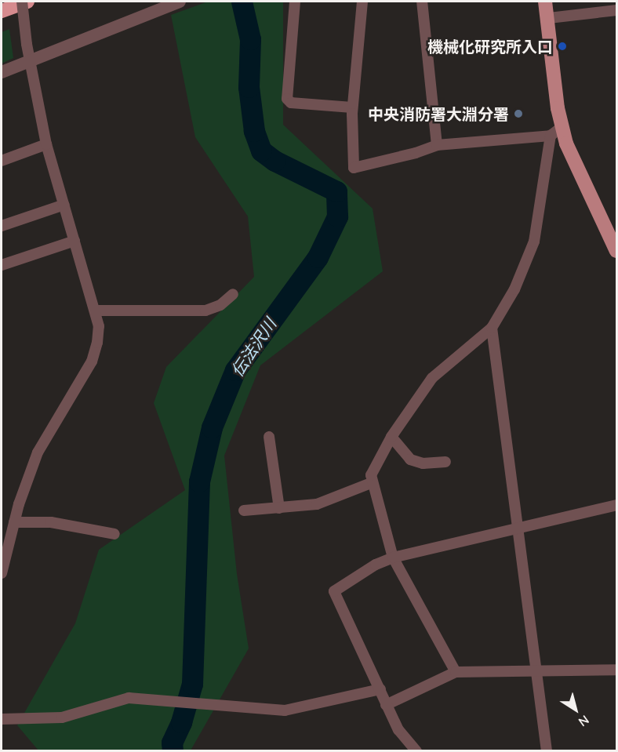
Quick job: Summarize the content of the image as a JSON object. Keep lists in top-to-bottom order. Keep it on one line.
{"water":["伝法沢川"],"places":["機械化研究所入口","中央消防署大淵分署"],"north":"bottom right"}
